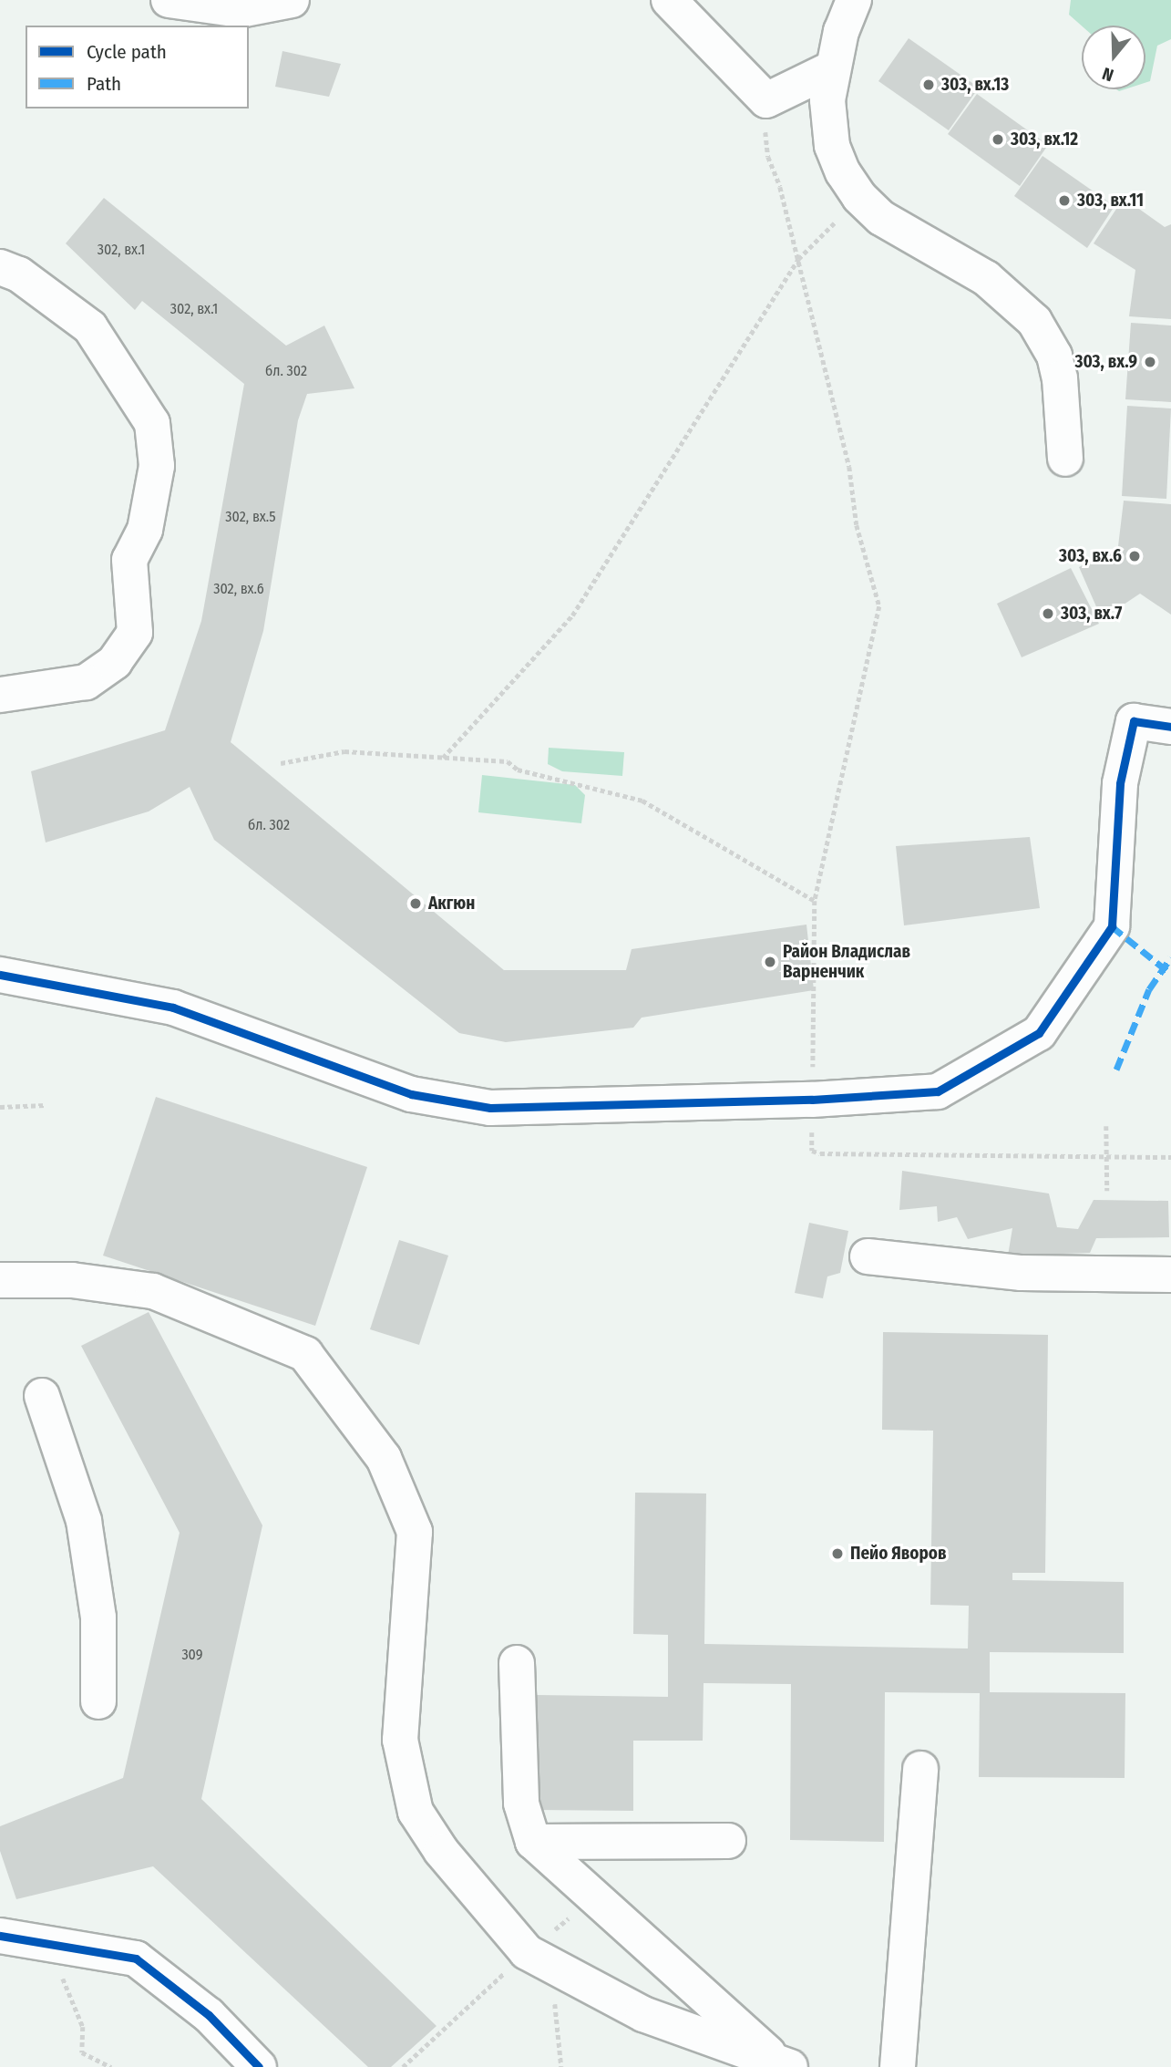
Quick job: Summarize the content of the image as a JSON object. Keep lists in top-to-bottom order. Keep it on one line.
{"places":["303, вх.13","303, вх.12","303, вх.11","303, вх.9","303, вх.6","303, вх.7","Акгюн","Район Владислав Варненчик","Пейо Яворов"],"house_numbers":["302, вх.1","302, вх.1","бл. 302","302, вх.5","302, вх.6","бл. 302","309"],"legend":["Cycle path","Path"],"north":"bottom"}
